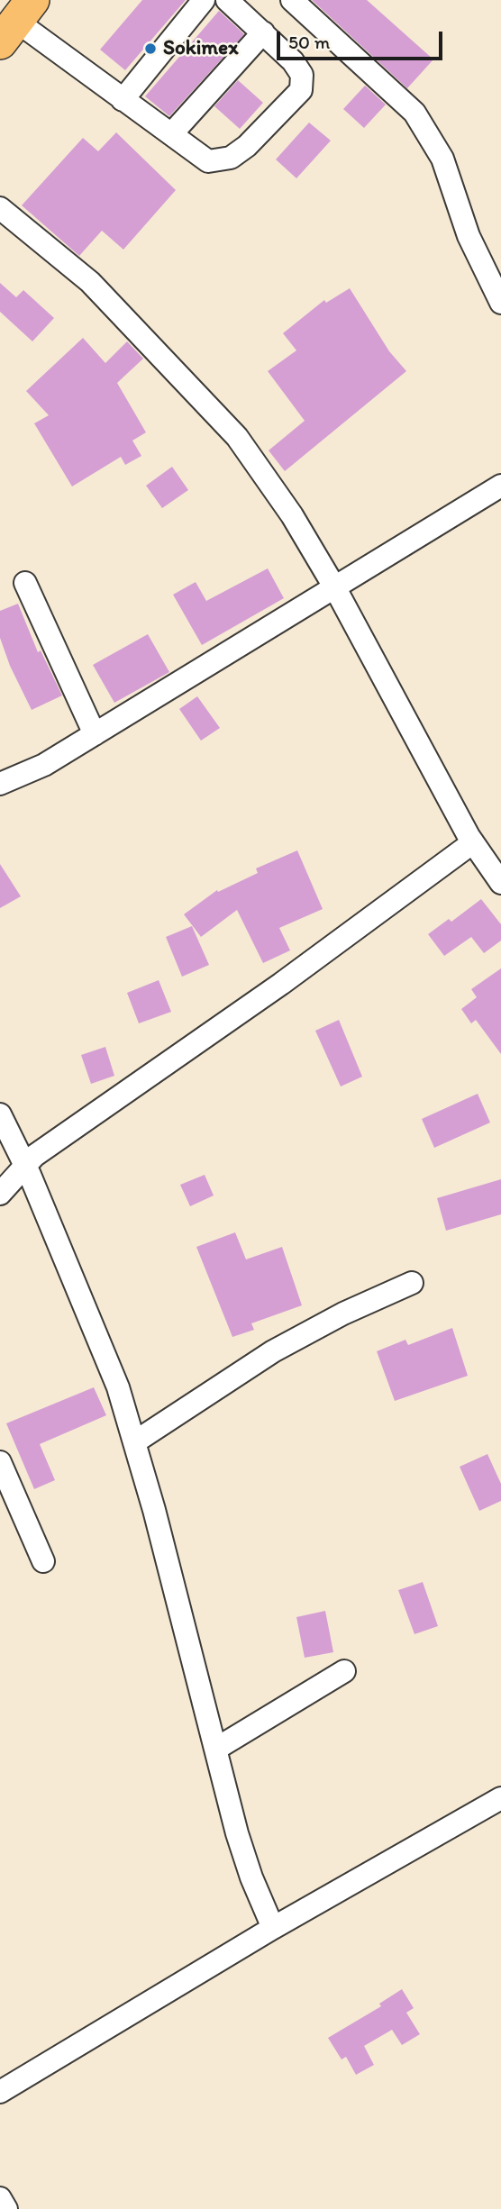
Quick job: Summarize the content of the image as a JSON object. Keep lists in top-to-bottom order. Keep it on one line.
{"places":["Sokimex"],"scale_bar":"50 m"}
